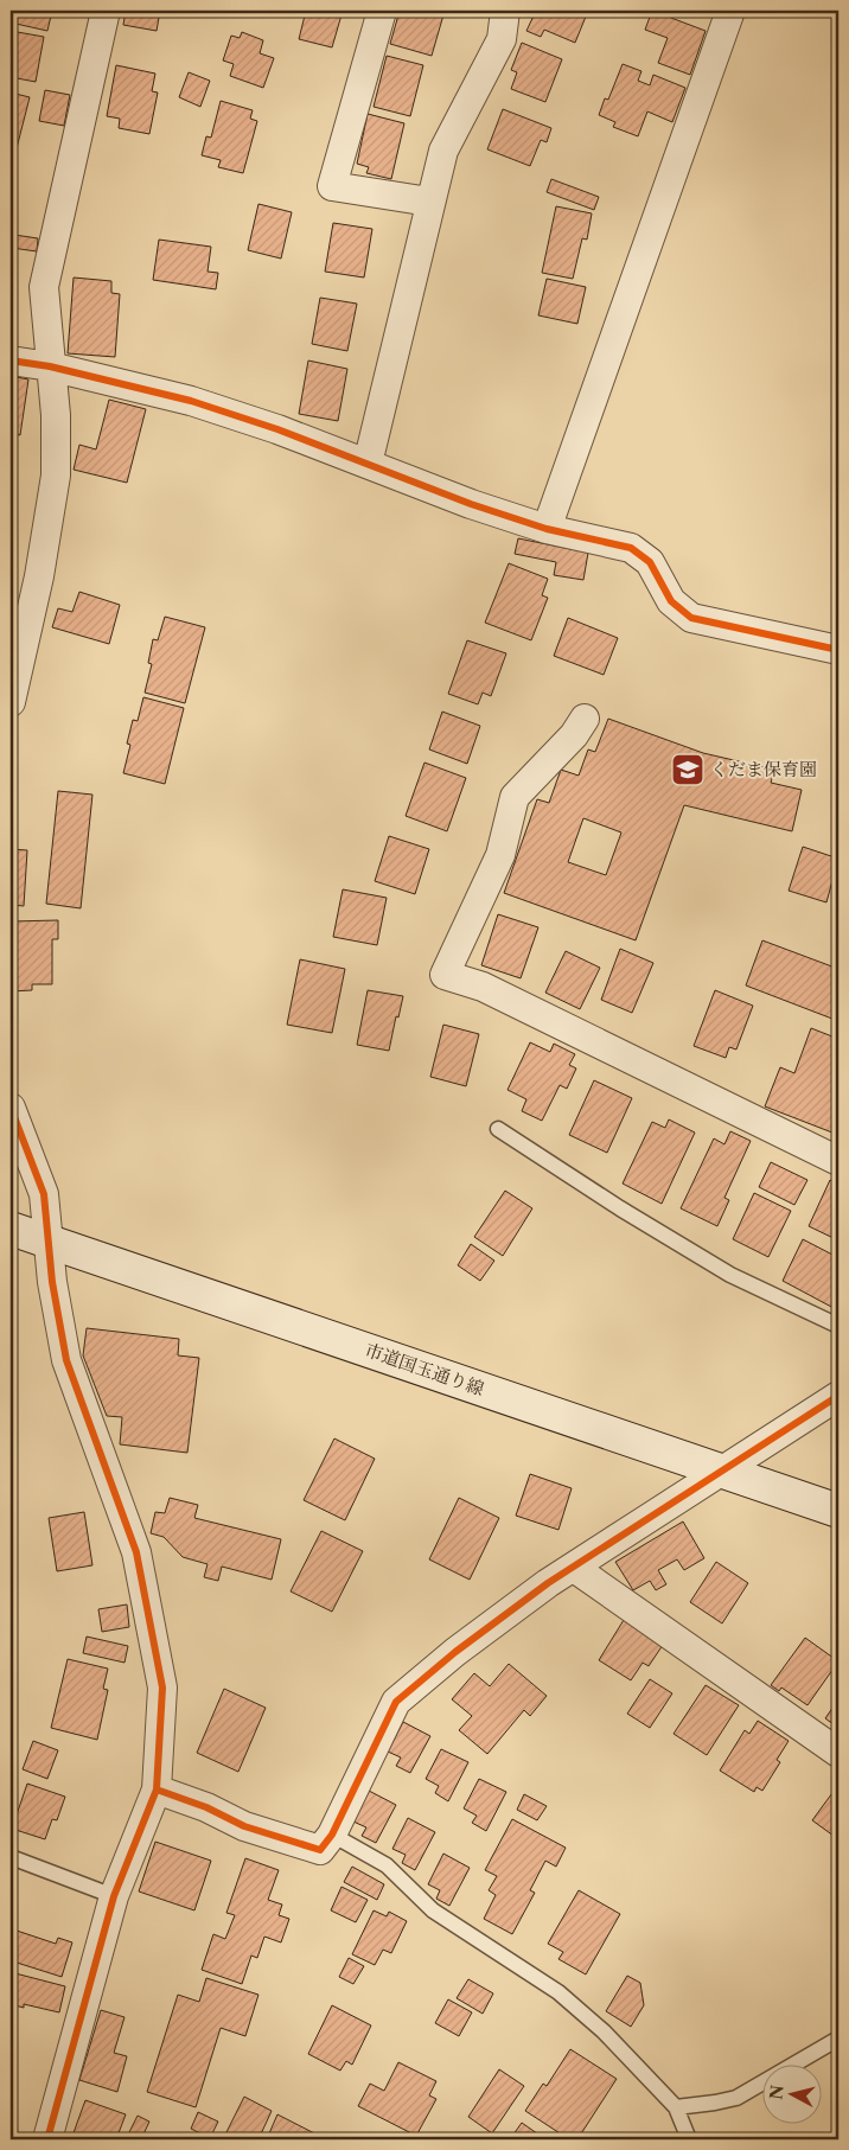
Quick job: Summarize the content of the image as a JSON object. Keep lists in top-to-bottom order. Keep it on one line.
{"streets":{"street":["市道国玉通り線"]},"places":{"school or university":["くだま保育園"]},"north":"left"}
